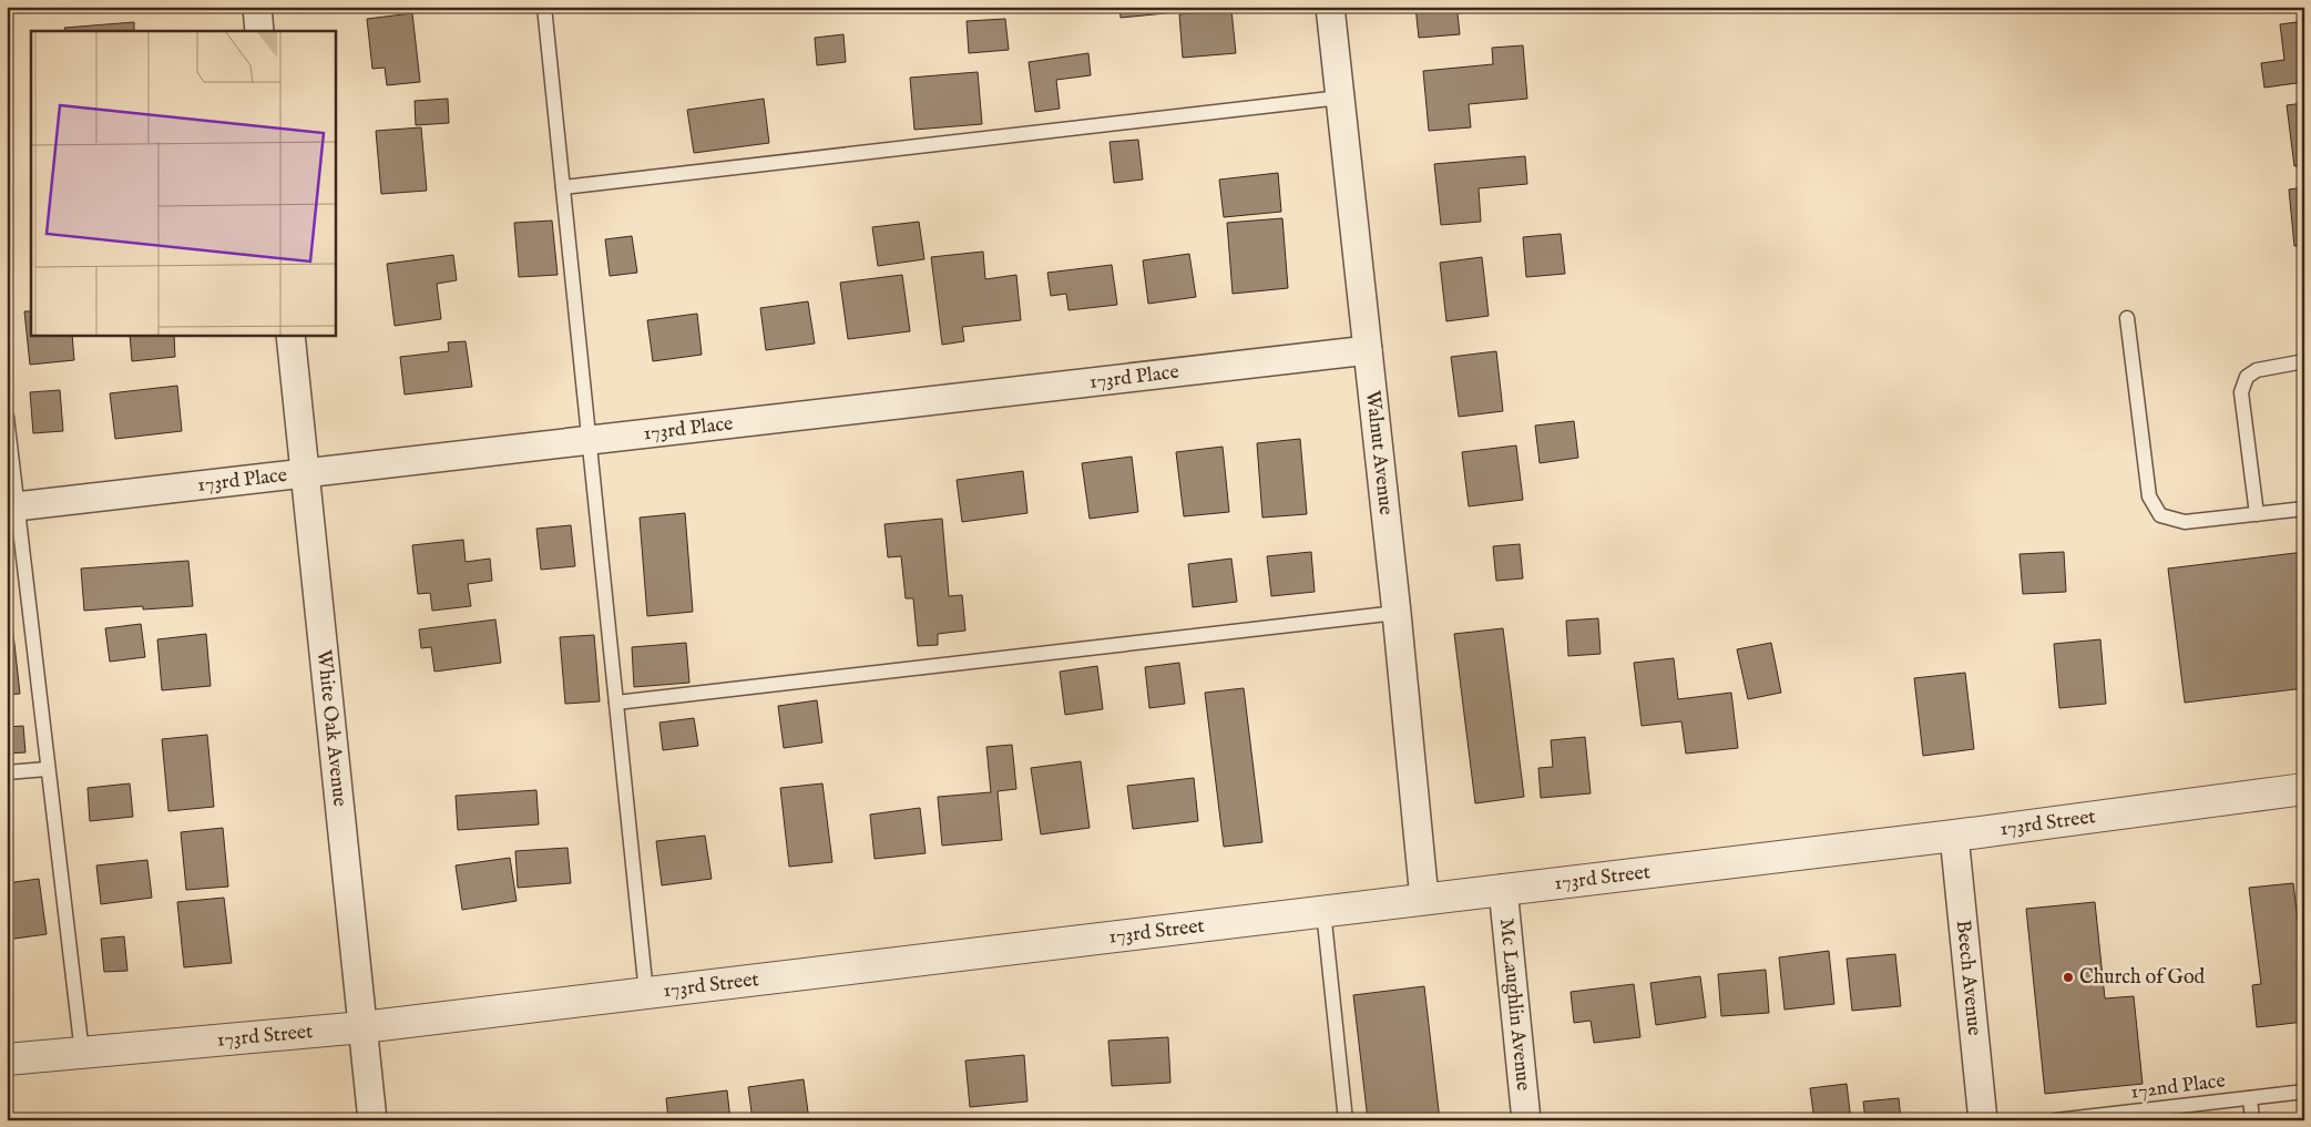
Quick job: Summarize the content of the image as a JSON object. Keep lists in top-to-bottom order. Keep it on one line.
{"streets":{"street":["173rd Place","Walnut Avenue","White Oak Avenue","173rd Street","Beech Avenue","Mc Laughlin Avenue"],"lane":["172nd Place"]},"crossings":[["173rd Place","Walnut Avenue"],["173rd Place","White Oak Avenue"],["Walnut Avenue","173rd Street"],["White Oak Avenue","173rd Street"],["173rd Street","Beech Avenue"],["173rd Street","Mc Laughlin Avenue"]],"places":["Church of God"]}
